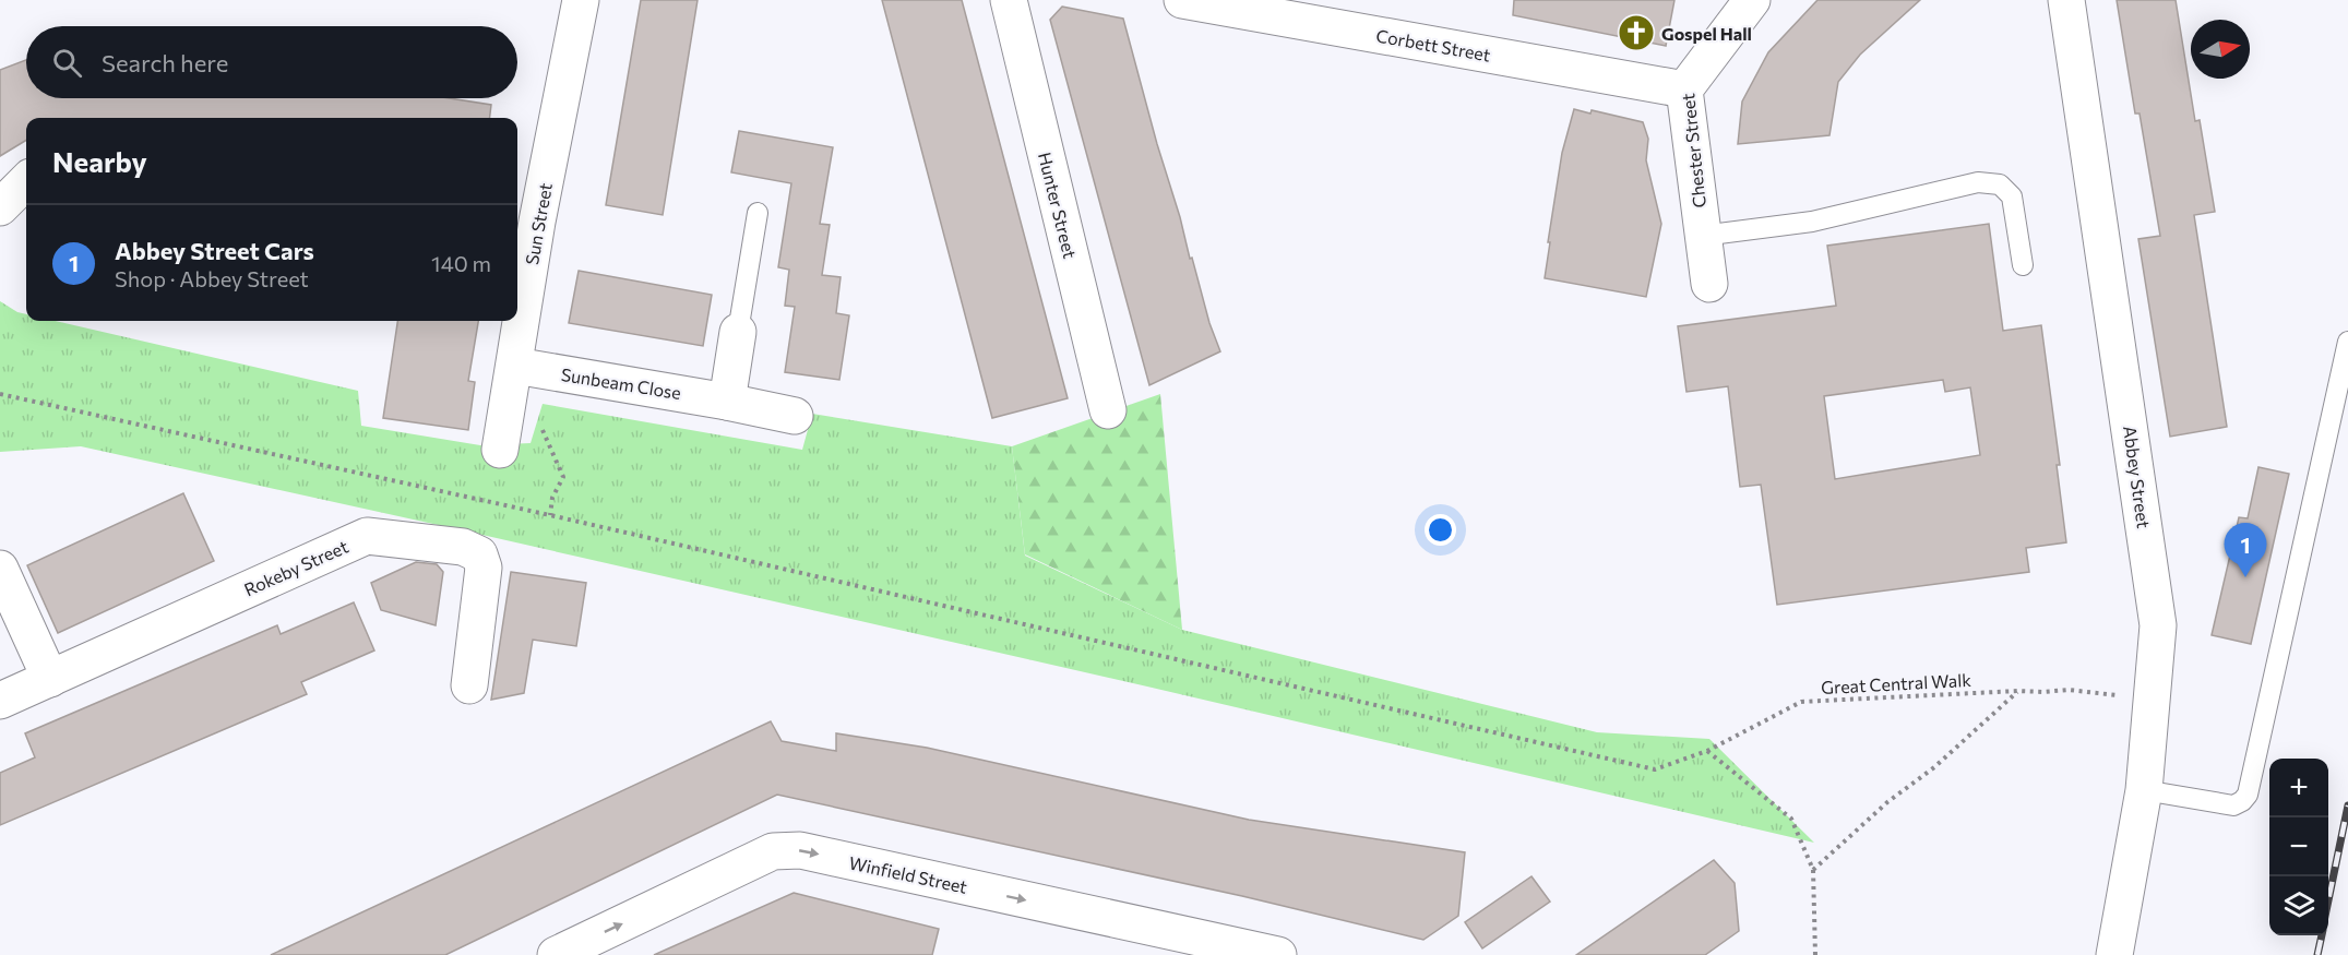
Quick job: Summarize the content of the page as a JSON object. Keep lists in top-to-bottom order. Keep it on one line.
{"streets":{"street":["Corbett Street","Chester Street","Hunter Street","Sun Street","Sunbeam Close","Abbey Street","Rokeby Street","Winfield Street"],"path":["Great Central Walk"]},"crossings":[["Corbett Street","Chester Street"],["Sun Street","Sunbeam Close"],["Abbey Street","Great Central Walk"]],"one_way":["Winfield Street"],"places":{"church":["Gospel Hall"]},"north":"right","page":{"search":"Search here","heading":"Nearby","list":[{"mark":"1","name":"Abbey Street Cars","note":"Shop · Abbey Street","value":"140 m"}],"pins":"1","map_buttons":["+","−"]}}
